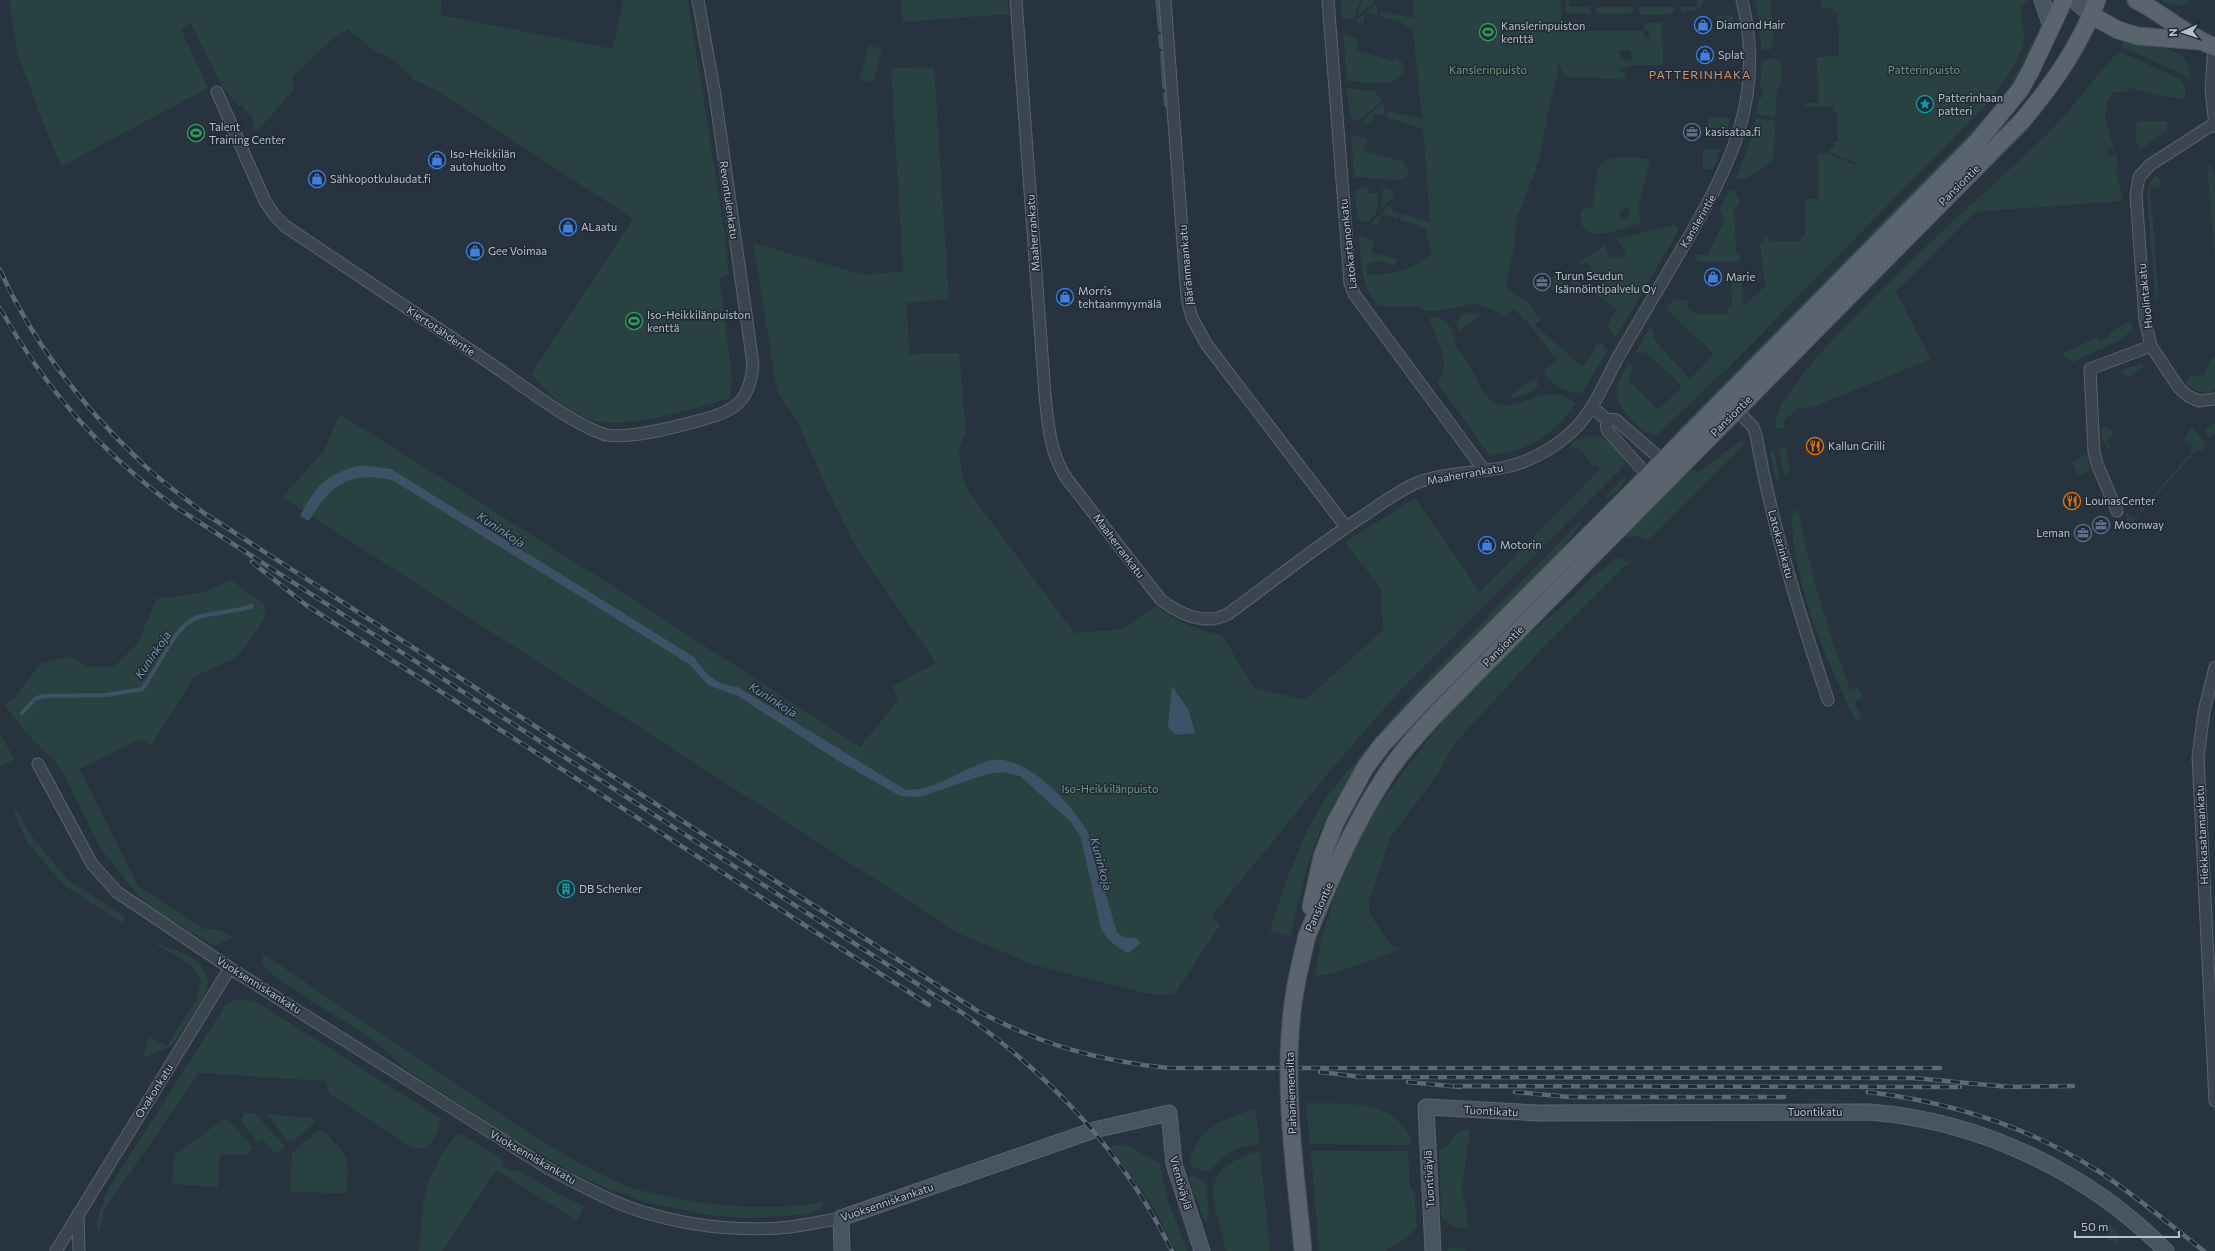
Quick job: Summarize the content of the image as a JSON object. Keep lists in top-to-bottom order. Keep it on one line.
{"streets":{"main road":["Pansiontie","Pahaniemensilta"],"street":["Revontulenkatu","Kanslerintie","Maaherrankatu","Latokartanonkatu","Jääränmaankatu","Huolintakatu","Kiertotähdentie","Latokarinkatu","Hiekkasatamankatu","Vuoksenniskankatu","Ovakonkatu","Tuontikatu","Tuontiväylä","Vientiväylä"]},"crossings":[["Pansiontie","Latokarinkatu"],["Pansiontie","Pahaniemensilta"],["Revontulenkatu","Kiertotähdentie"],["Kanslerintie","Maaherrankatu"],["Maaherrankatu","Latokartanonkatu"],["Maaherrankatu","Jääränmaankatu"],["Vuoksenniskankatu","Ovakonkatu"],["Vuoksenniskankatu","Vientiväylä"],["Tuontikatu","Tuontiväylä"]],"districts":["PATTERINHAKA"],"water":["Kuninkoja"],"parks":["Kanslerinpuisto","Patterinpuisto","Iso-Heikkilänpuisto"],"places":{"shop":["Diamond Hair","Splat","Iso-Heikkilän autohuolto","Sähkopotkulaudat.fi","ALaatu","Gee Voimaa","Marie","Morris tehtaanmyymälä","Motorin"],"sports":["Kanslerinpuiston kenttä","Talent Training Center","Iso-Heikkilänpuiston kenttä"],"place":["Patterinhaan patteri"],"office":["kasisataa.fi","Turun Seudun Isännöintipalvelu Oy","Moonway","Leman"],"restaurant":["Kallun Grilli","LounasCenter"],"building":["DB Schenker"]},"scale_bar":"50 m","north":"left"}
